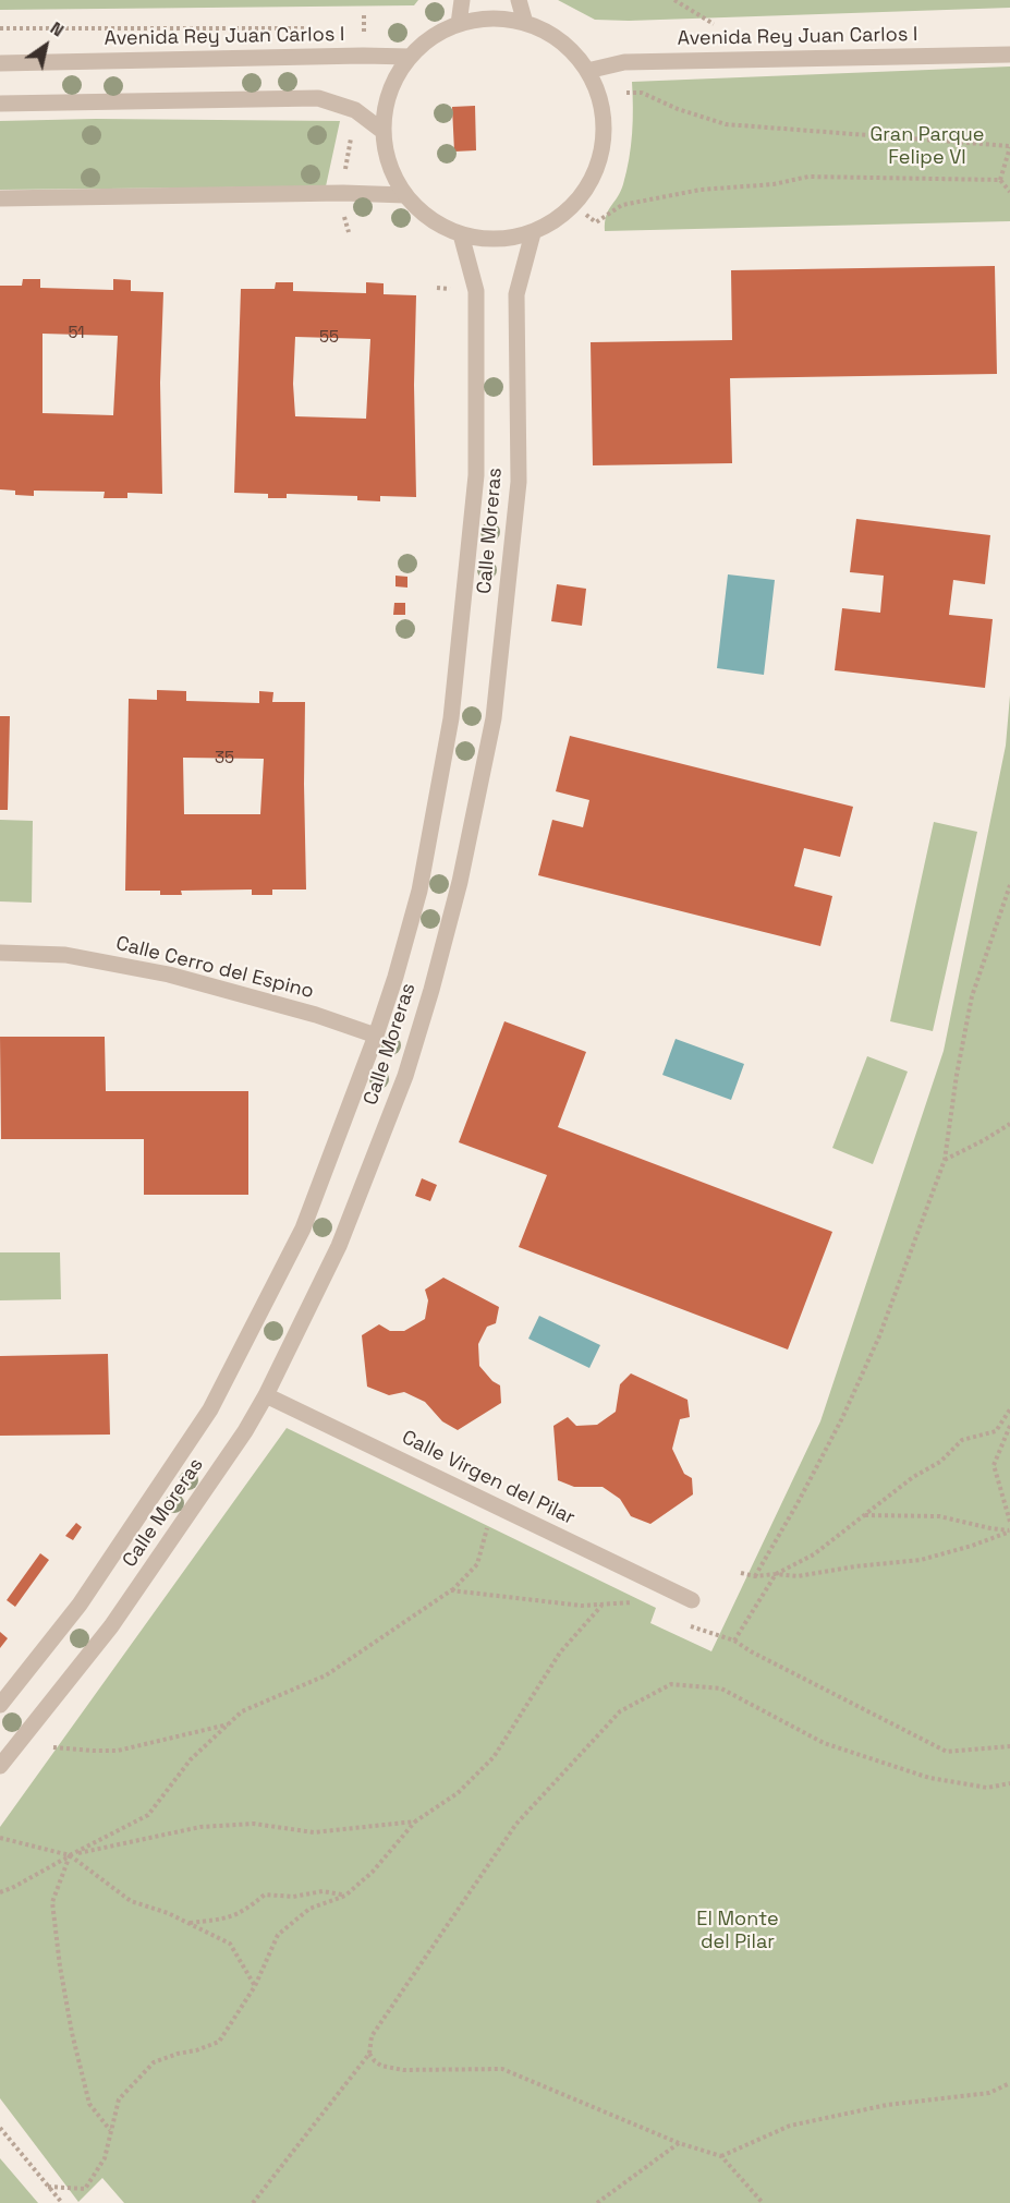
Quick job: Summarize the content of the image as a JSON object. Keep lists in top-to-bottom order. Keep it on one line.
{"streets":{"street":["Avenida Rey Juan Carlos I","Calle Moreras","Calle Cerro del Espino","Calle Virgen del Pilar"]},"crossings":[["Avenida Rey Juan Carlos I","Calle Moreras"],["Calle Moreras","Calle Cerro del Espino"],["Calle Moreras","Calle Virgen del Pilar"]],"parks":["Gran Parque Felipe VI","El Monte del Pilar"],"house_numbers":["51","55","35"],"north":"top right"}
